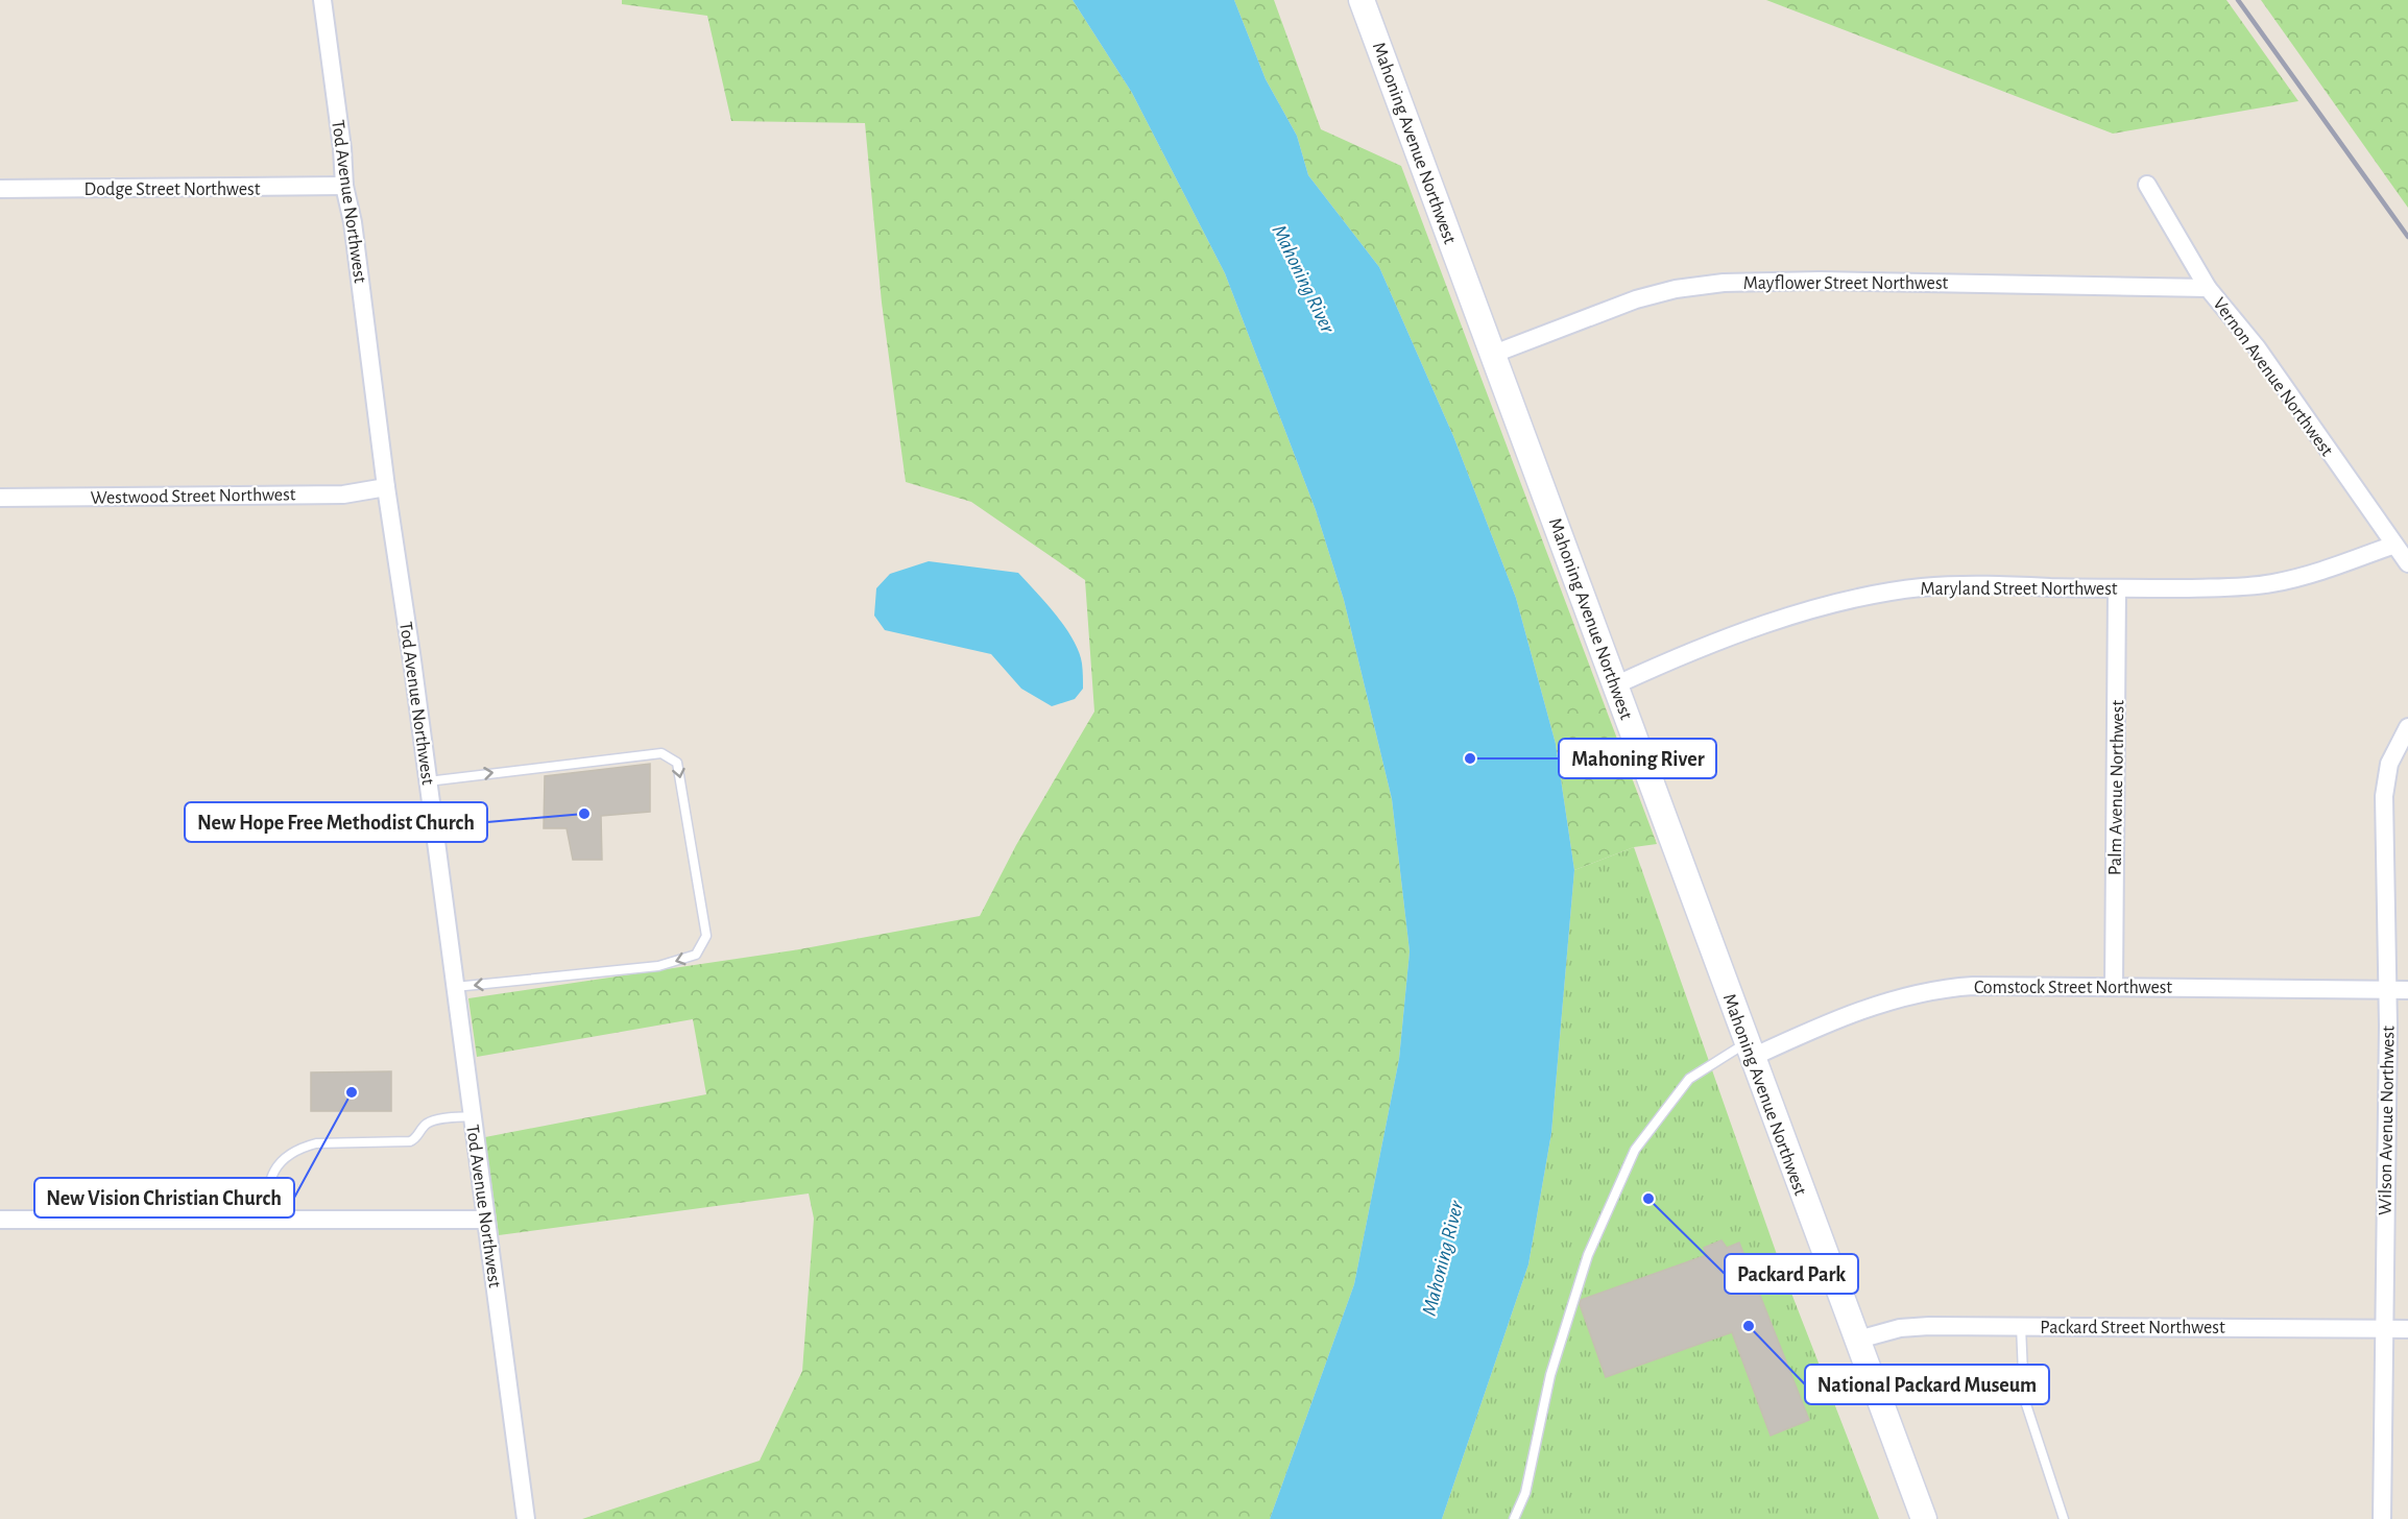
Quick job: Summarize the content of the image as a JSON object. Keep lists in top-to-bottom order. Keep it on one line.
{"streets":{"main road":["Mahoning Avenue Northwest"],"street":["Dodge Street Northwest","Tod Avenue Northwest","Mayflower Street Northwest","Vernon Avenue Northwest","Westwood Street Northwest","Maryland Street Northwest","Palm Avenue Northwest","Comstock Street Northwest","Wilson Avenue Northwest","Packard Street Northwest"]},"crossings":[["Mahoning Avenue Northwest","Mayflower Street Northwest"],["Mahoning Avenue Northwest","Maryland Street Northwest"],["Mahoning Avenue Northwest","Comstock Street Northwest"],["Mahoning Avenue Northwest","Packard Street Northwest"],["Dodge Street Northwest","Tod Avenue Northwest"],["Tod Avenue Northwest","Westwood Street Northwest"],["Mayflower Street Northwest","Vernon Avenue Northwest"],["Vernon Avenue Northwest","Maryland Street Northwest"],["Maryland Street Northwest","Palm Avenue Northwest"],["Palm Avenue Northwest","Comstock Street Northwest"],["Comstock Street Northwest","Wilson Avenue Northwest"],["Wilson Avenue Northwest","Packard Street Northwest"]],"water":["Mahoning River"],"places":["Mahoning River","New Hope Free Methodist Church","New Vision Christian Church","Packard Park","National Packard Museum"]}
